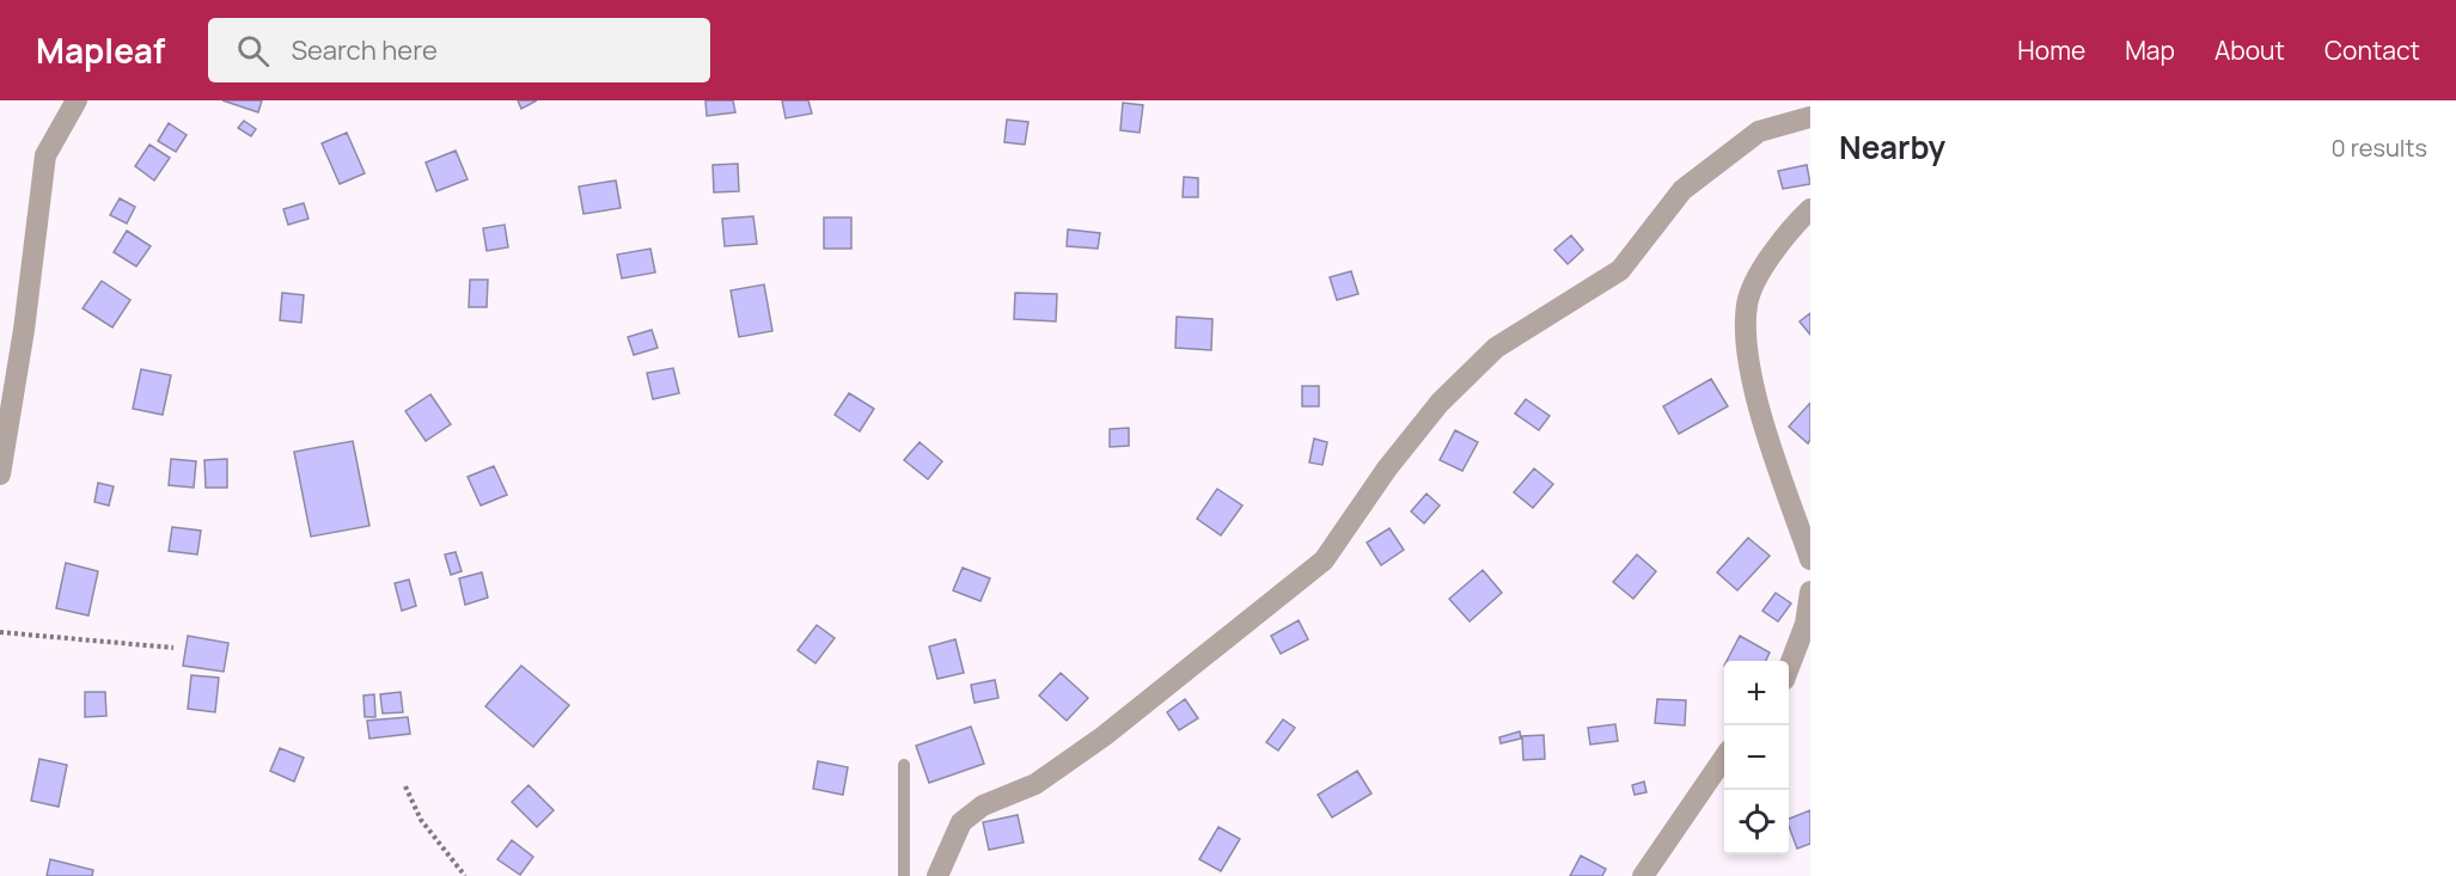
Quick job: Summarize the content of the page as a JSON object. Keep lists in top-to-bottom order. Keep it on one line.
{"page":{"header":"Mapleaf","search":"Search here","nav":["Home","Map","About","Contact"],"heading":["Nearby","0 results"],"map_buttons":["+","−"]}}
